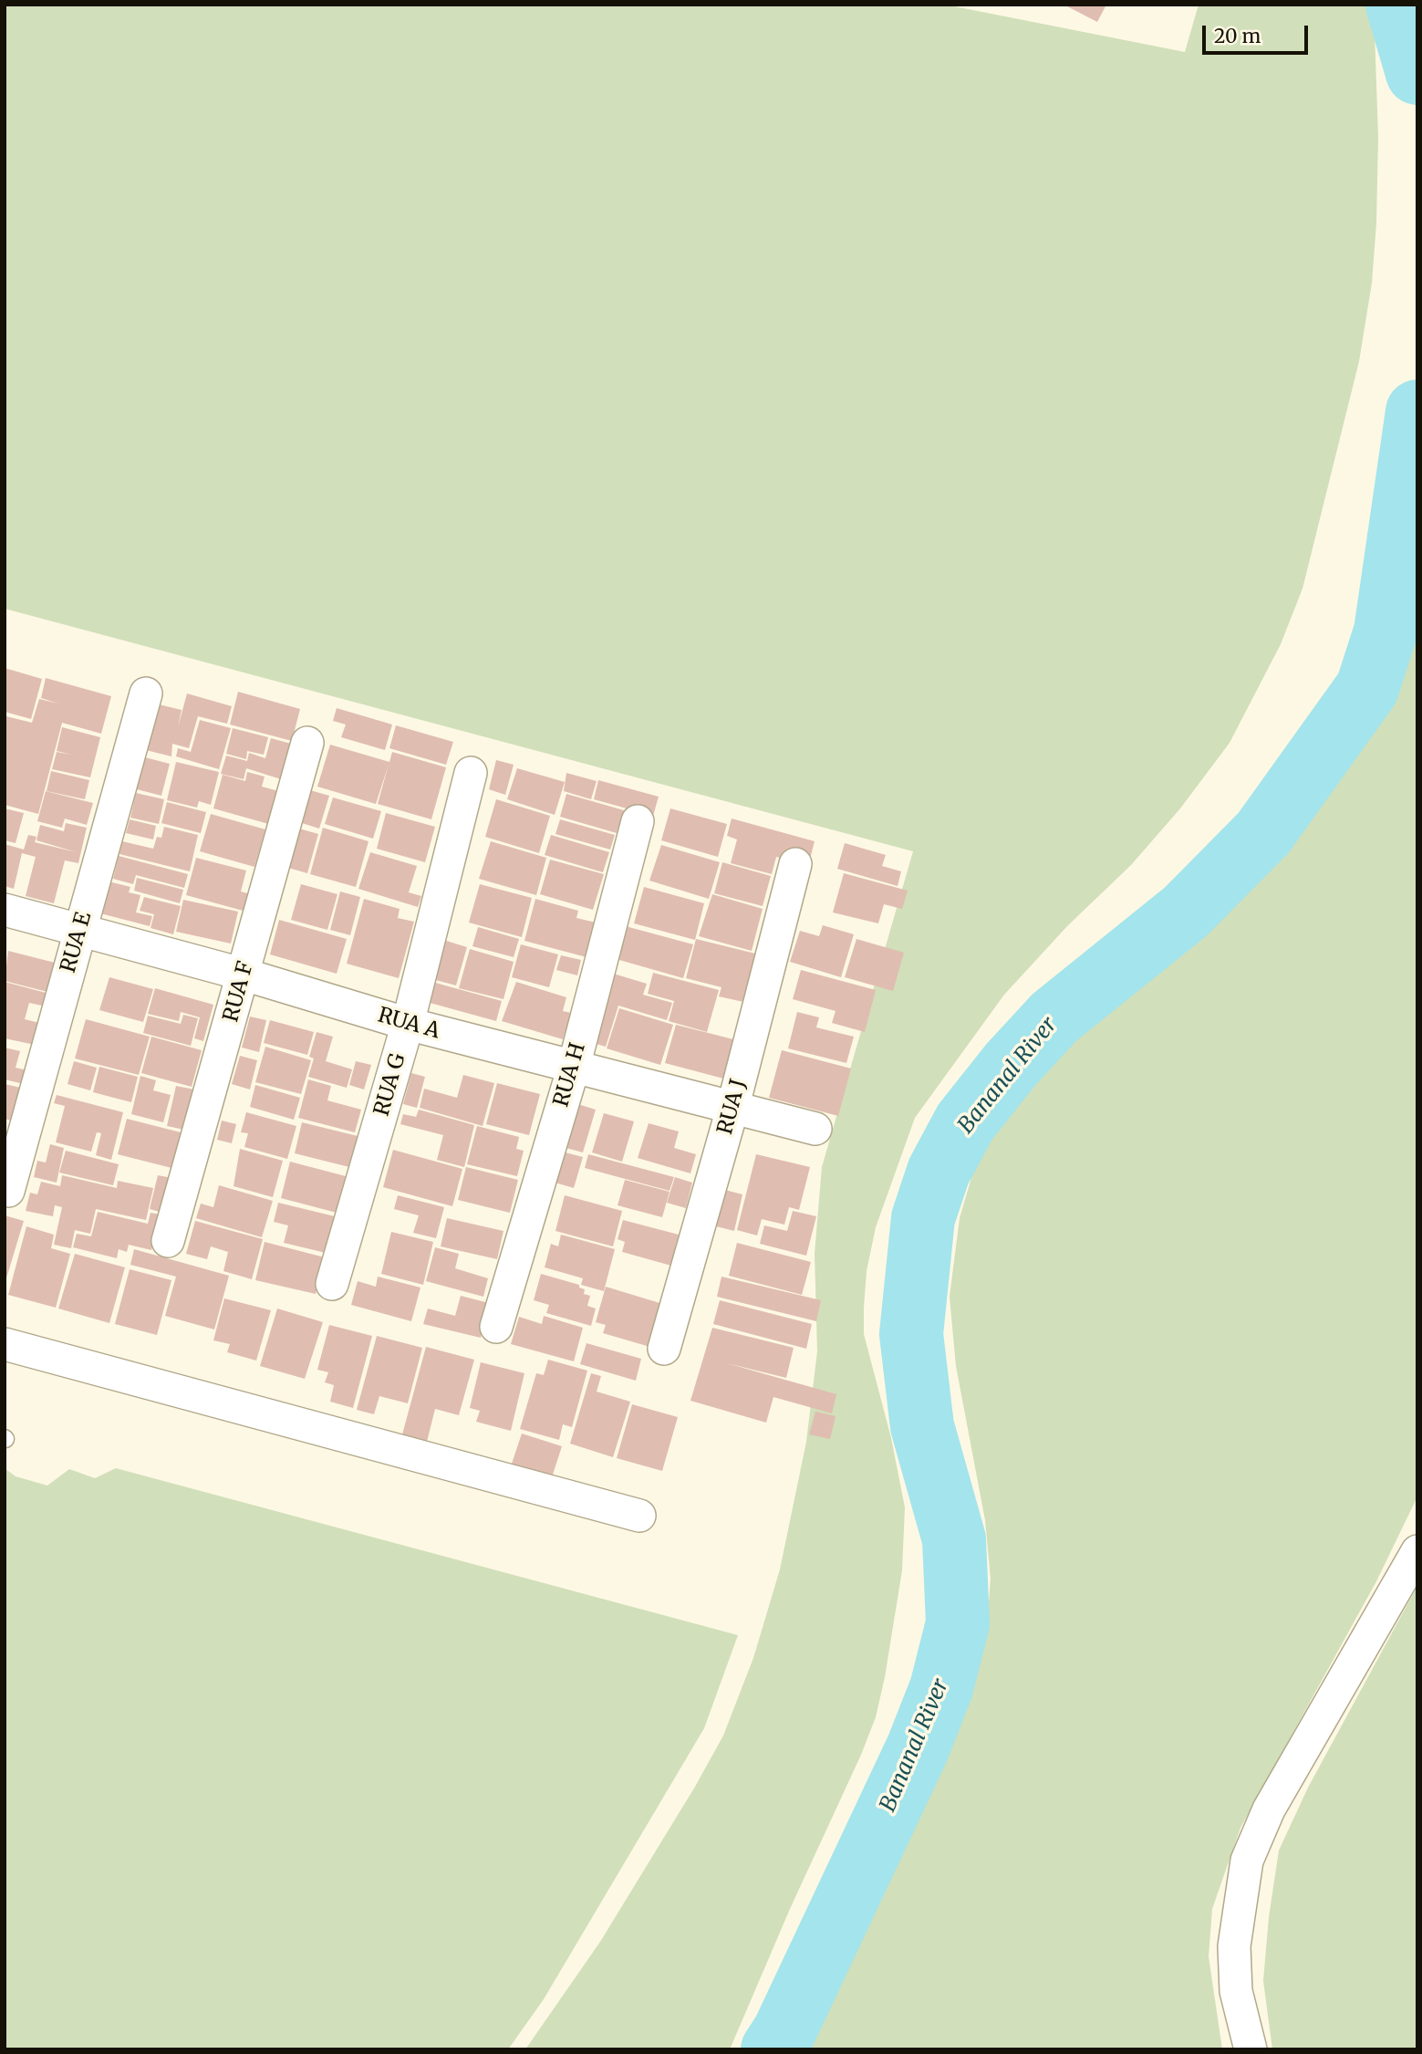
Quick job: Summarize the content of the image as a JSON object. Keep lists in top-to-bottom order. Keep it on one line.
{"streets":{"street":["RUA E","RUA F","RUA A","RUA H","RUA G","RUA J"]},"crossings":[["RUA E","RUA A"],["RUA F","RUA A"],["RUA A","RUA H"],["RUA A","RUA G"],["RUA A","RUA J"]],"water":["Bananal River"],"scale_bar":"20 m"}
